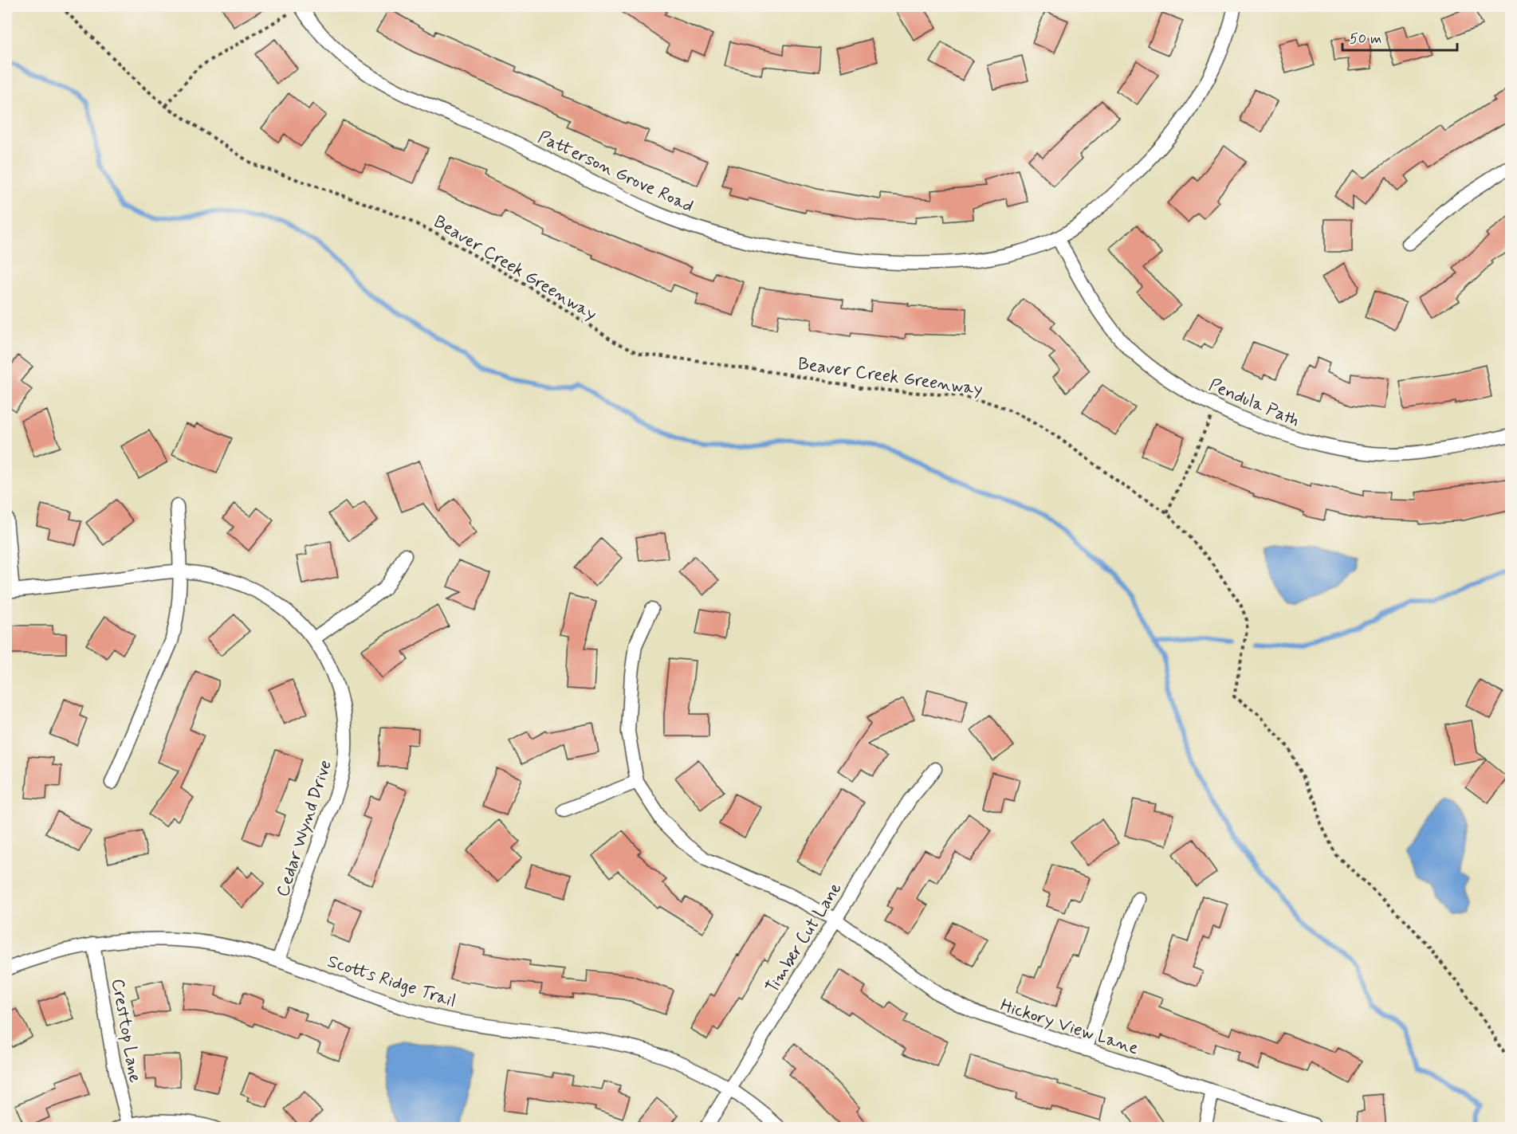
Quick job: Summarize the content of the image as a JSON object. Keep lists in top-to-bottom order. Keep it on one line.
{"streets":{"street":["Patterson Grove Road","Pendula Path","Cedar Wynd Drive","Timber Cut Lane","Scotts Ridge Trail","Hickory View Lane","Cresttop Lane"],"path":["Beaver Creek Greenway"]},"crossings":[["Patterson Grove Road","Pendula Path"],["Cedar Wynd Drive","Scotts Ridge Trail"],["Timber Cut Lane","Scotts Ridge Trail"],["Timber Cut Lane","Hickory View Lane"],["Scotts Ridge Trail","Cresttop Lane"]],"scale_bar":"50 m"}
